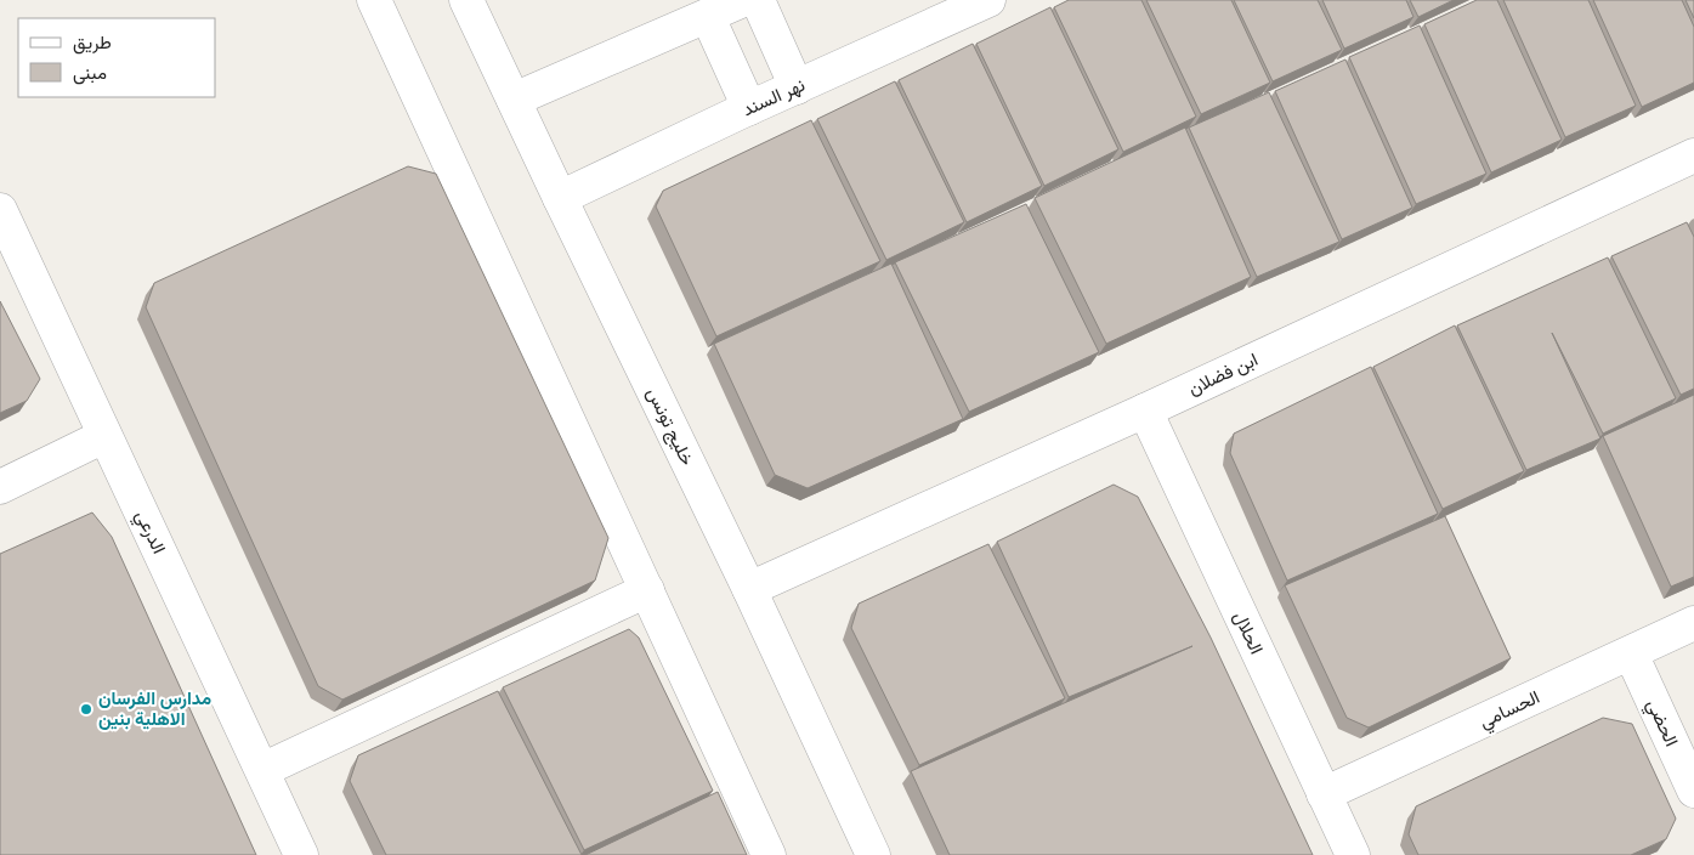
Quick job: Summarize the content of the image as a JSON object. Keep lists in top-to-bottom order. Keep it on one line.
{"streets":{"street":["نهر السند","ابن فضلان","خليج تونس","الدرعي","الحلال","الحسامي","الحضي"]},"crossings":[["نهر السند","خليج تونس"],["ابن فضلان","خليج تونس"],["ابن فضلان","الحلال"],["الحلال","الحسامي"],["الحسامي","الحضي"]],"places":["مدارس الفرسان الاهلية بنين"],"legend":["طريق","مبنى"]}
